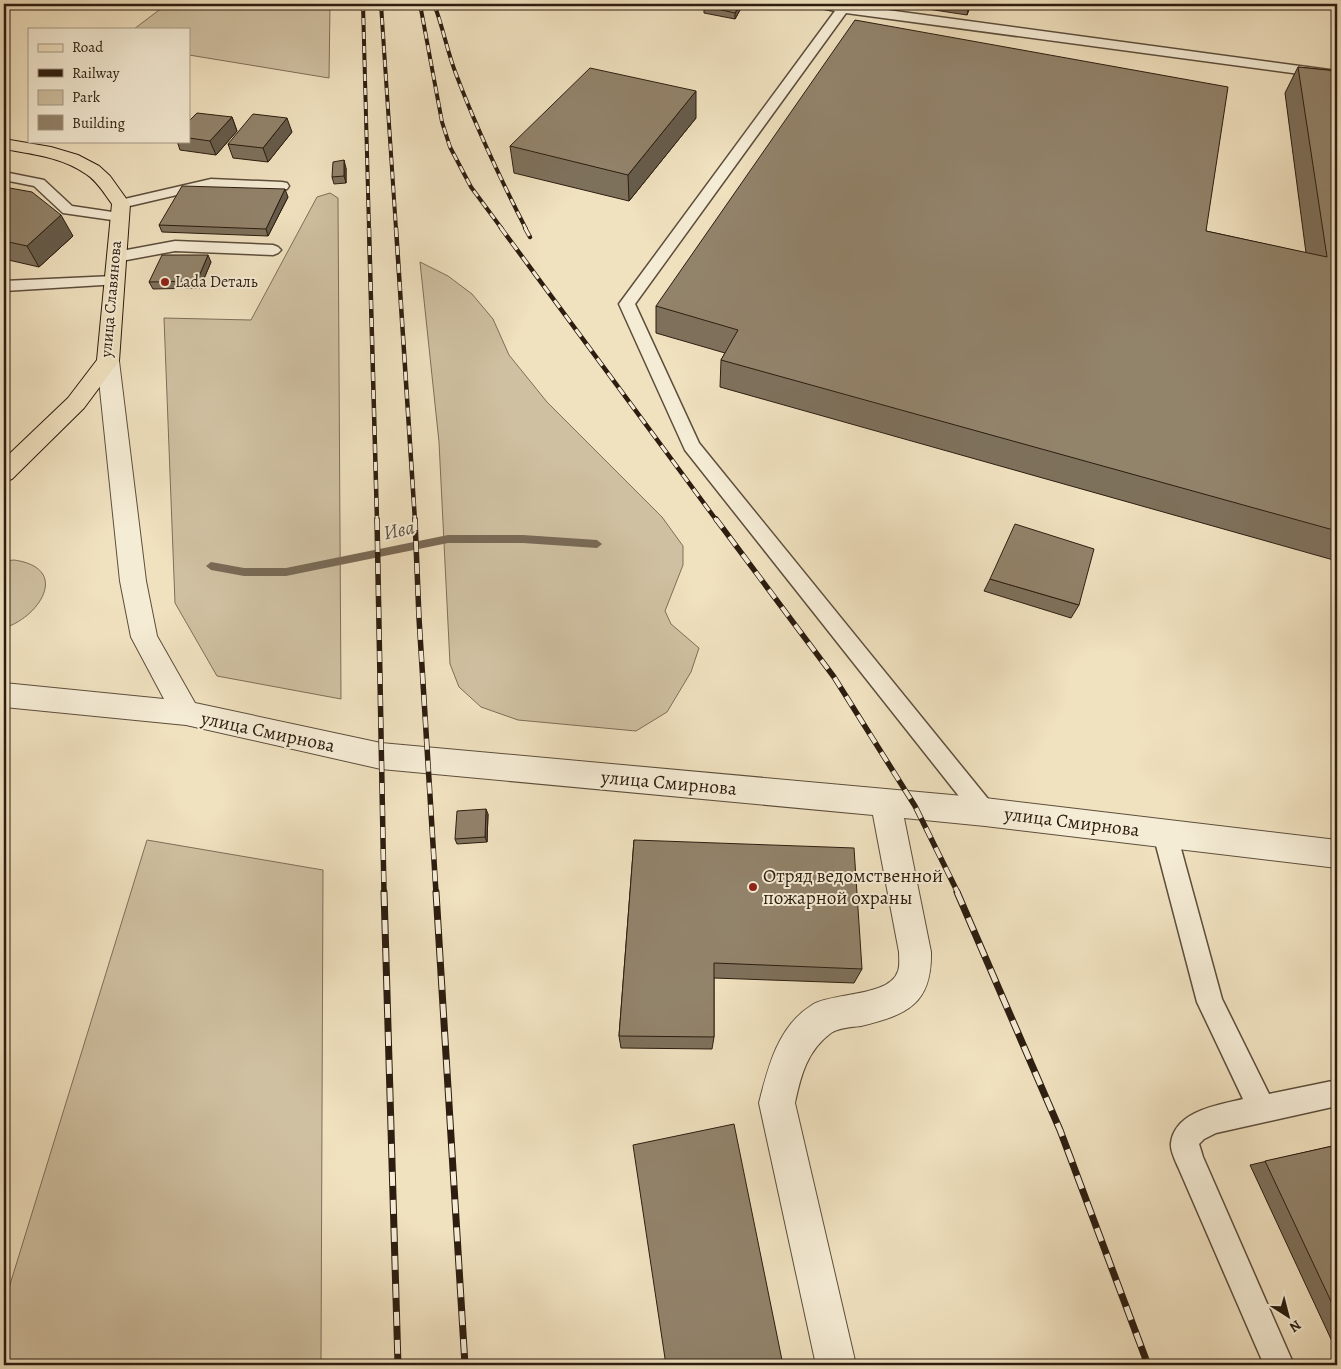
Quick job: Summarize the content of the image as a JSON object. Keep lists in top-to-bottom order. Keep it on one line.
{"streets":{"main road":["улица Славянова"],"street":["улица Смирнова"]},"water":["Ива"],"places":["Lada Dеталь","Отряд ведомственной пожарной охраны"],"legend":["Road","Railway","Park","Building"],"north":"bottom right"}
